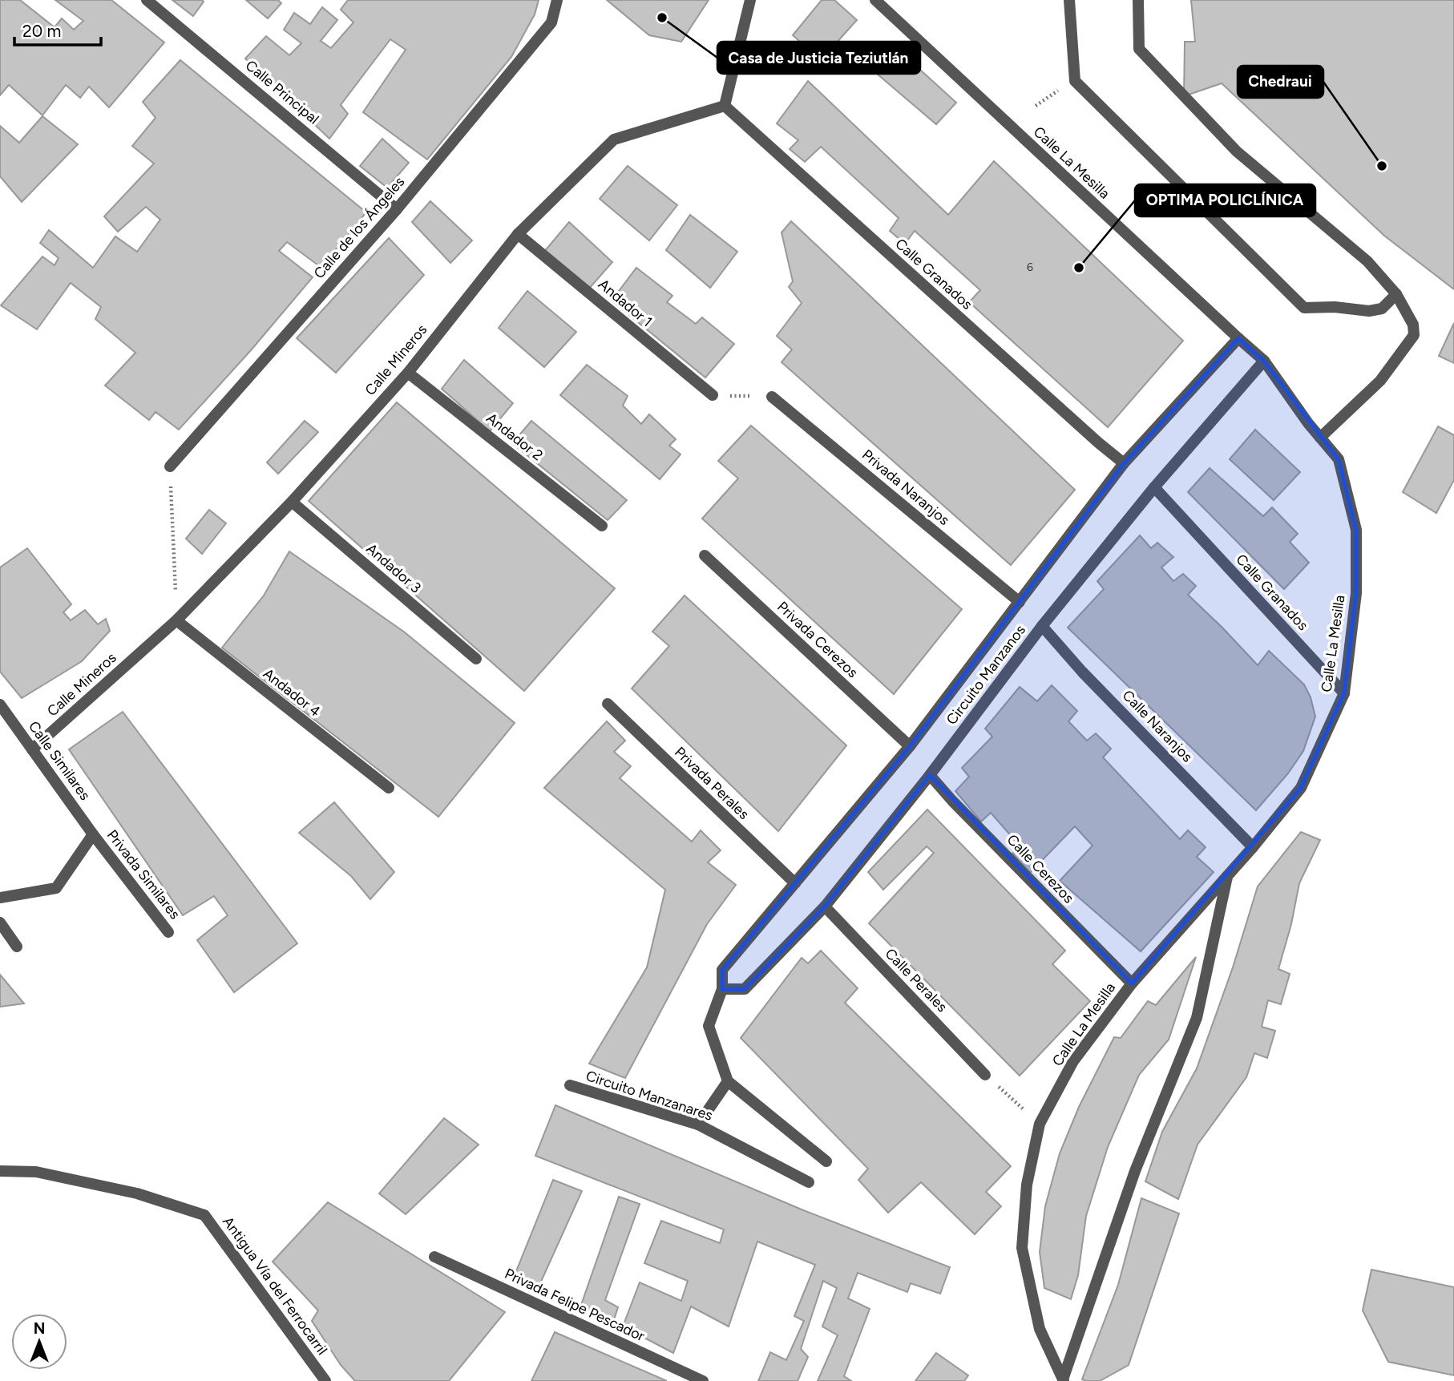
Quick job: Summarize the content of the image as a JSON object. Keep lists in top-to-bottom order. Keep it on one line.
{"streets":{"street":["Calle Principal","Calle La Mesilla","Calle de los Ángeles","Calle Granados","Andador 1","Calle Mineros","Andador 2","Privada Naranjos","Andador 3","Privada Cerezos","Circuito Manzanos","Andador 4","Calle Naranjos","Calle Similares","Privada Perales","Calle Cerezos","Privada Similares","Calle Perales","Circuito Manzanares","Antigua Vía del Ferrocarril","Privada Felipe Pescador"]},"crossings":[["Calle Principal","Calle de los Ángeles"],["Calle La Mesilla","Calle Granados"],["Calle La Mesilla","Circuito Manzanos"],["Calle La Mesilla","Calle Naranjos"],["Calle La Mesilla","Calle Cerezos"],["Calle Granados","Calle Mineros"],["Calle Granados","Circuito Manzanos"],["Andador 1","Calle Mineros"],["Calle Mineros","Andador 2"],["Calle Mineros","Andador 3"],["Calle Mineros","Andador 4"],["Calle Mineros","Calle Similares"],["Privada Naranjos","Circuito Manzanos"],["Privada Cerezos","Circuito Manzanos"],["Circuito Manzanos","Calle Naranjos"],["Circuito Manzanos","Privada Perales"],["Circuito Manzanos","Calle Cerezos"],["Circuito Manzanos","Calle Perales"],["Calle Similares","Privada Similares"]],"places":["Casa de Justicia Teziutlán","Chedraui","OPTIMA POLICLÍNICA"],"house_numbers":["6"],"scale_bar":"20 m","north":"top"}
